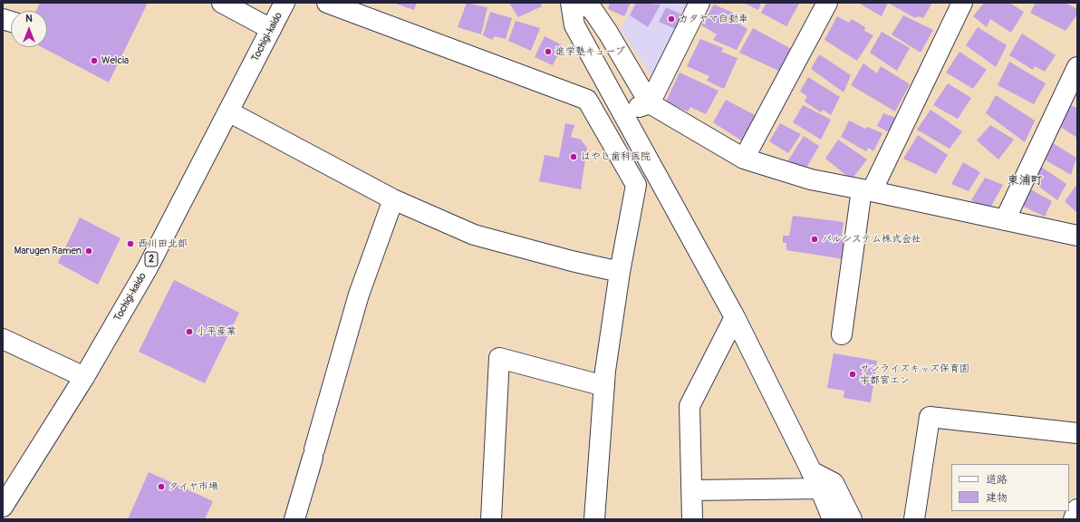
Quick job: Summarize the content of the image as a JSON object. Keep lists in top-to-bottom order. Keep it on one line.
{"streets":{"street":["Tochigi-kaido","2"]},"districts":["東浦町"],"places":["カタヤマ自動車","進学塾キューブ","Welcia","はやし歯科医院","パルシステム株式会社","西川田北部","Marugen Ramen","小平産業","サンライズキッズ保育園 宇都宮エン","タイヤ市場"],"legend":["道路","建物"],"north":"top"}
